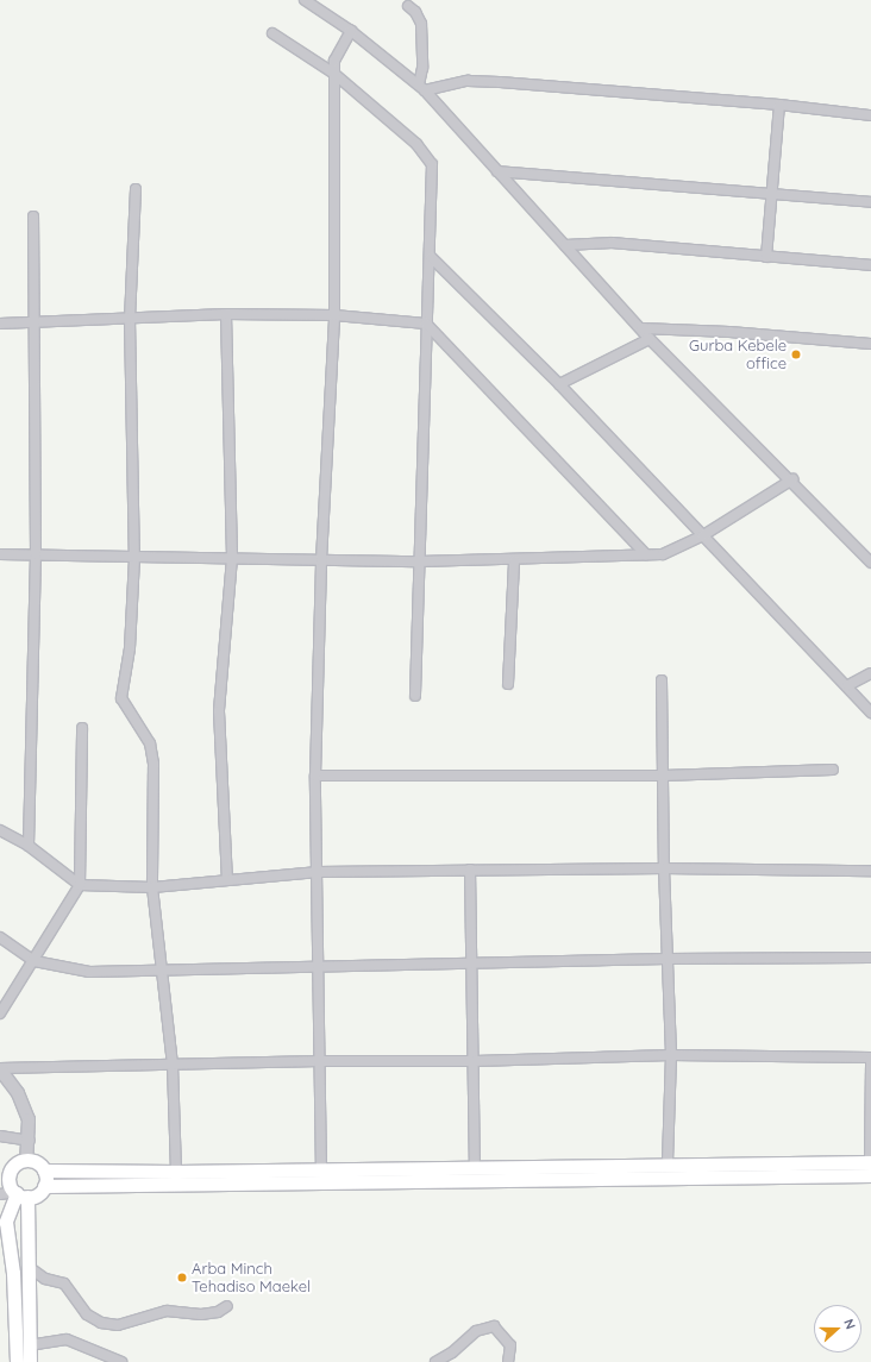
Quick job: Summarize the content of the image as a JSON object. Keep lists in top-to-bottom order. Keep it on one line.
{"places":["Gurba Kebele office","Arba Minch Tehadiso Maekel"],"north":"right"}
